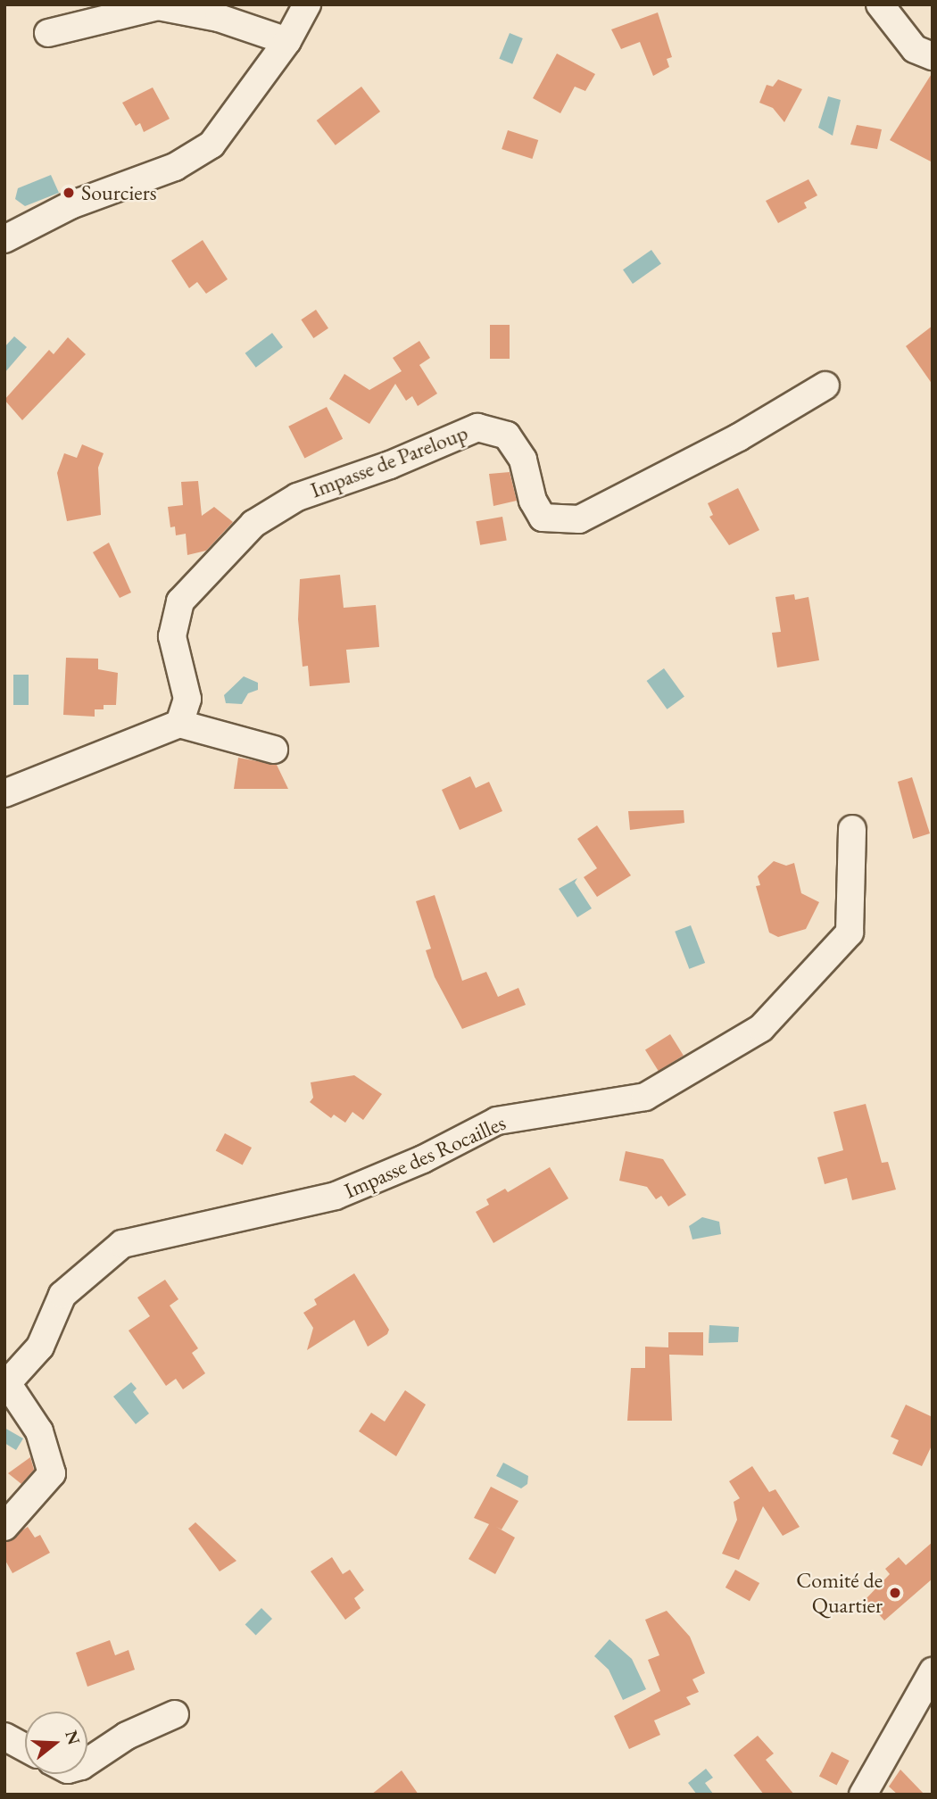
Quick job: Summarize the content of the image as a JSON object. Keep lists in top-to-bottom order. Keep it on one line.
{"streets":{"street":["Impasse de Pareloup","Impasse des Rocailles"]},"places":["Sourciers","Comité de Quartier"],"north":"right"}
